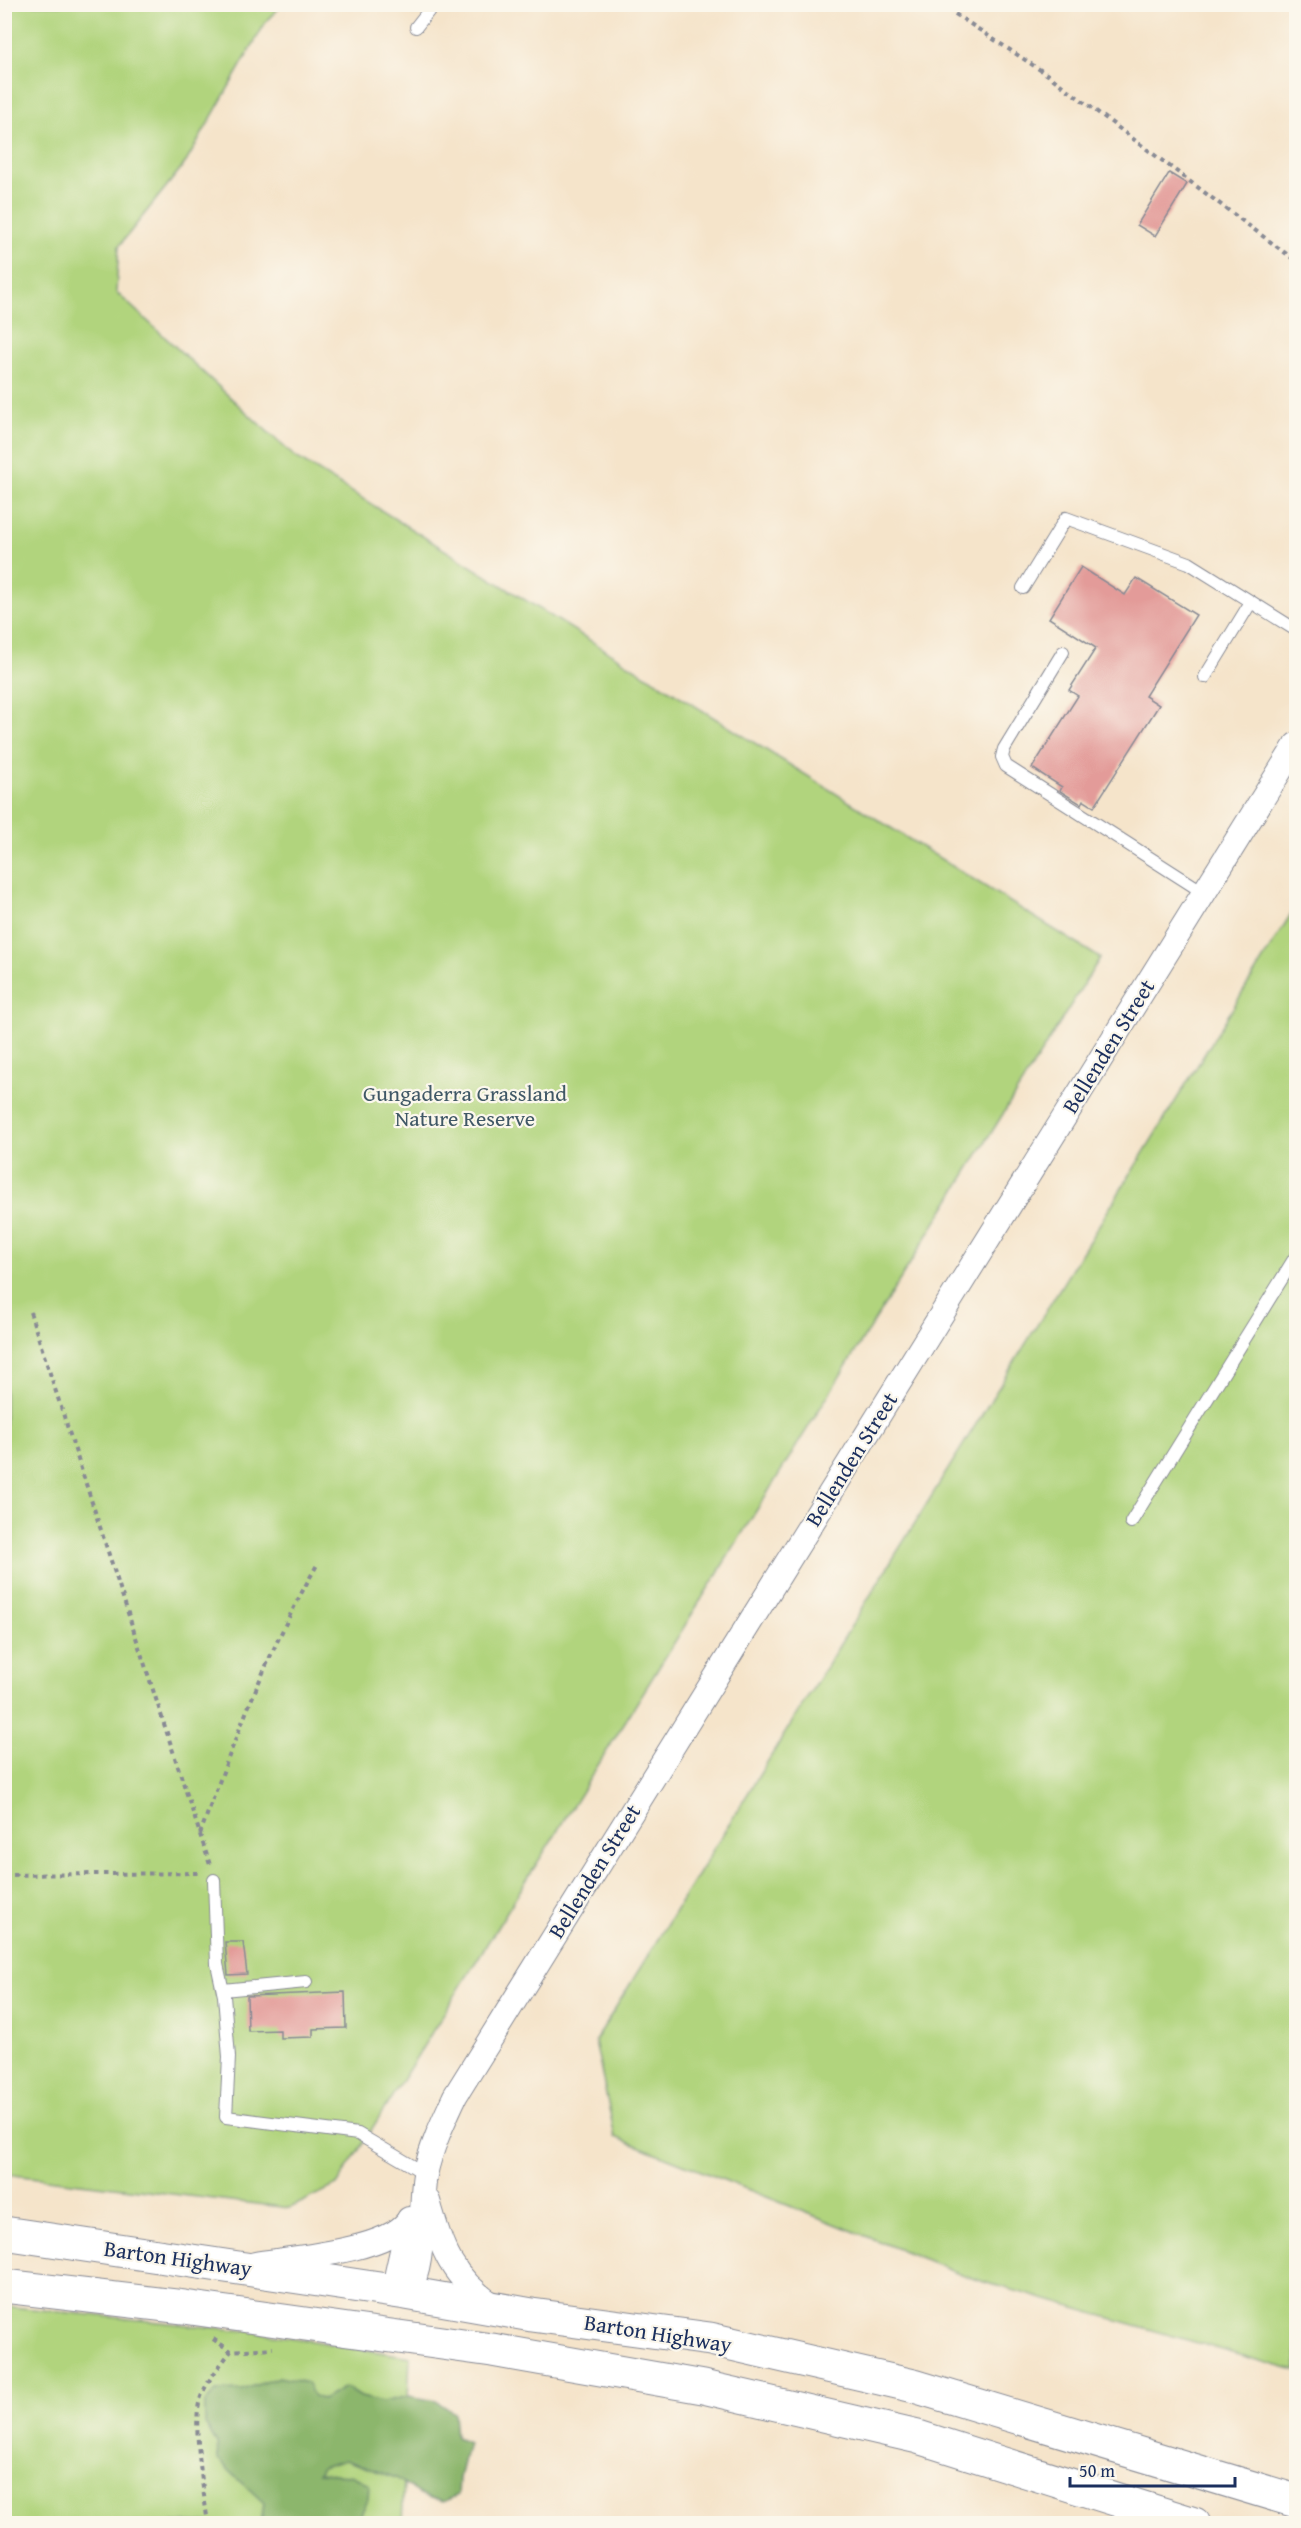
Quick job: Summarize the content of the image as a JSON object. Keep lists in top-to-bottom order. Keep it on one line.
{"streets":{"highway":["Barton Highway"],"street":["Bellenden Street"]},"crossings":[["Bellenden Street","Barton Highway"]],"parks":["Gungaderra Grassland Nature Reserve"],"scale_bar":"50 m"}
